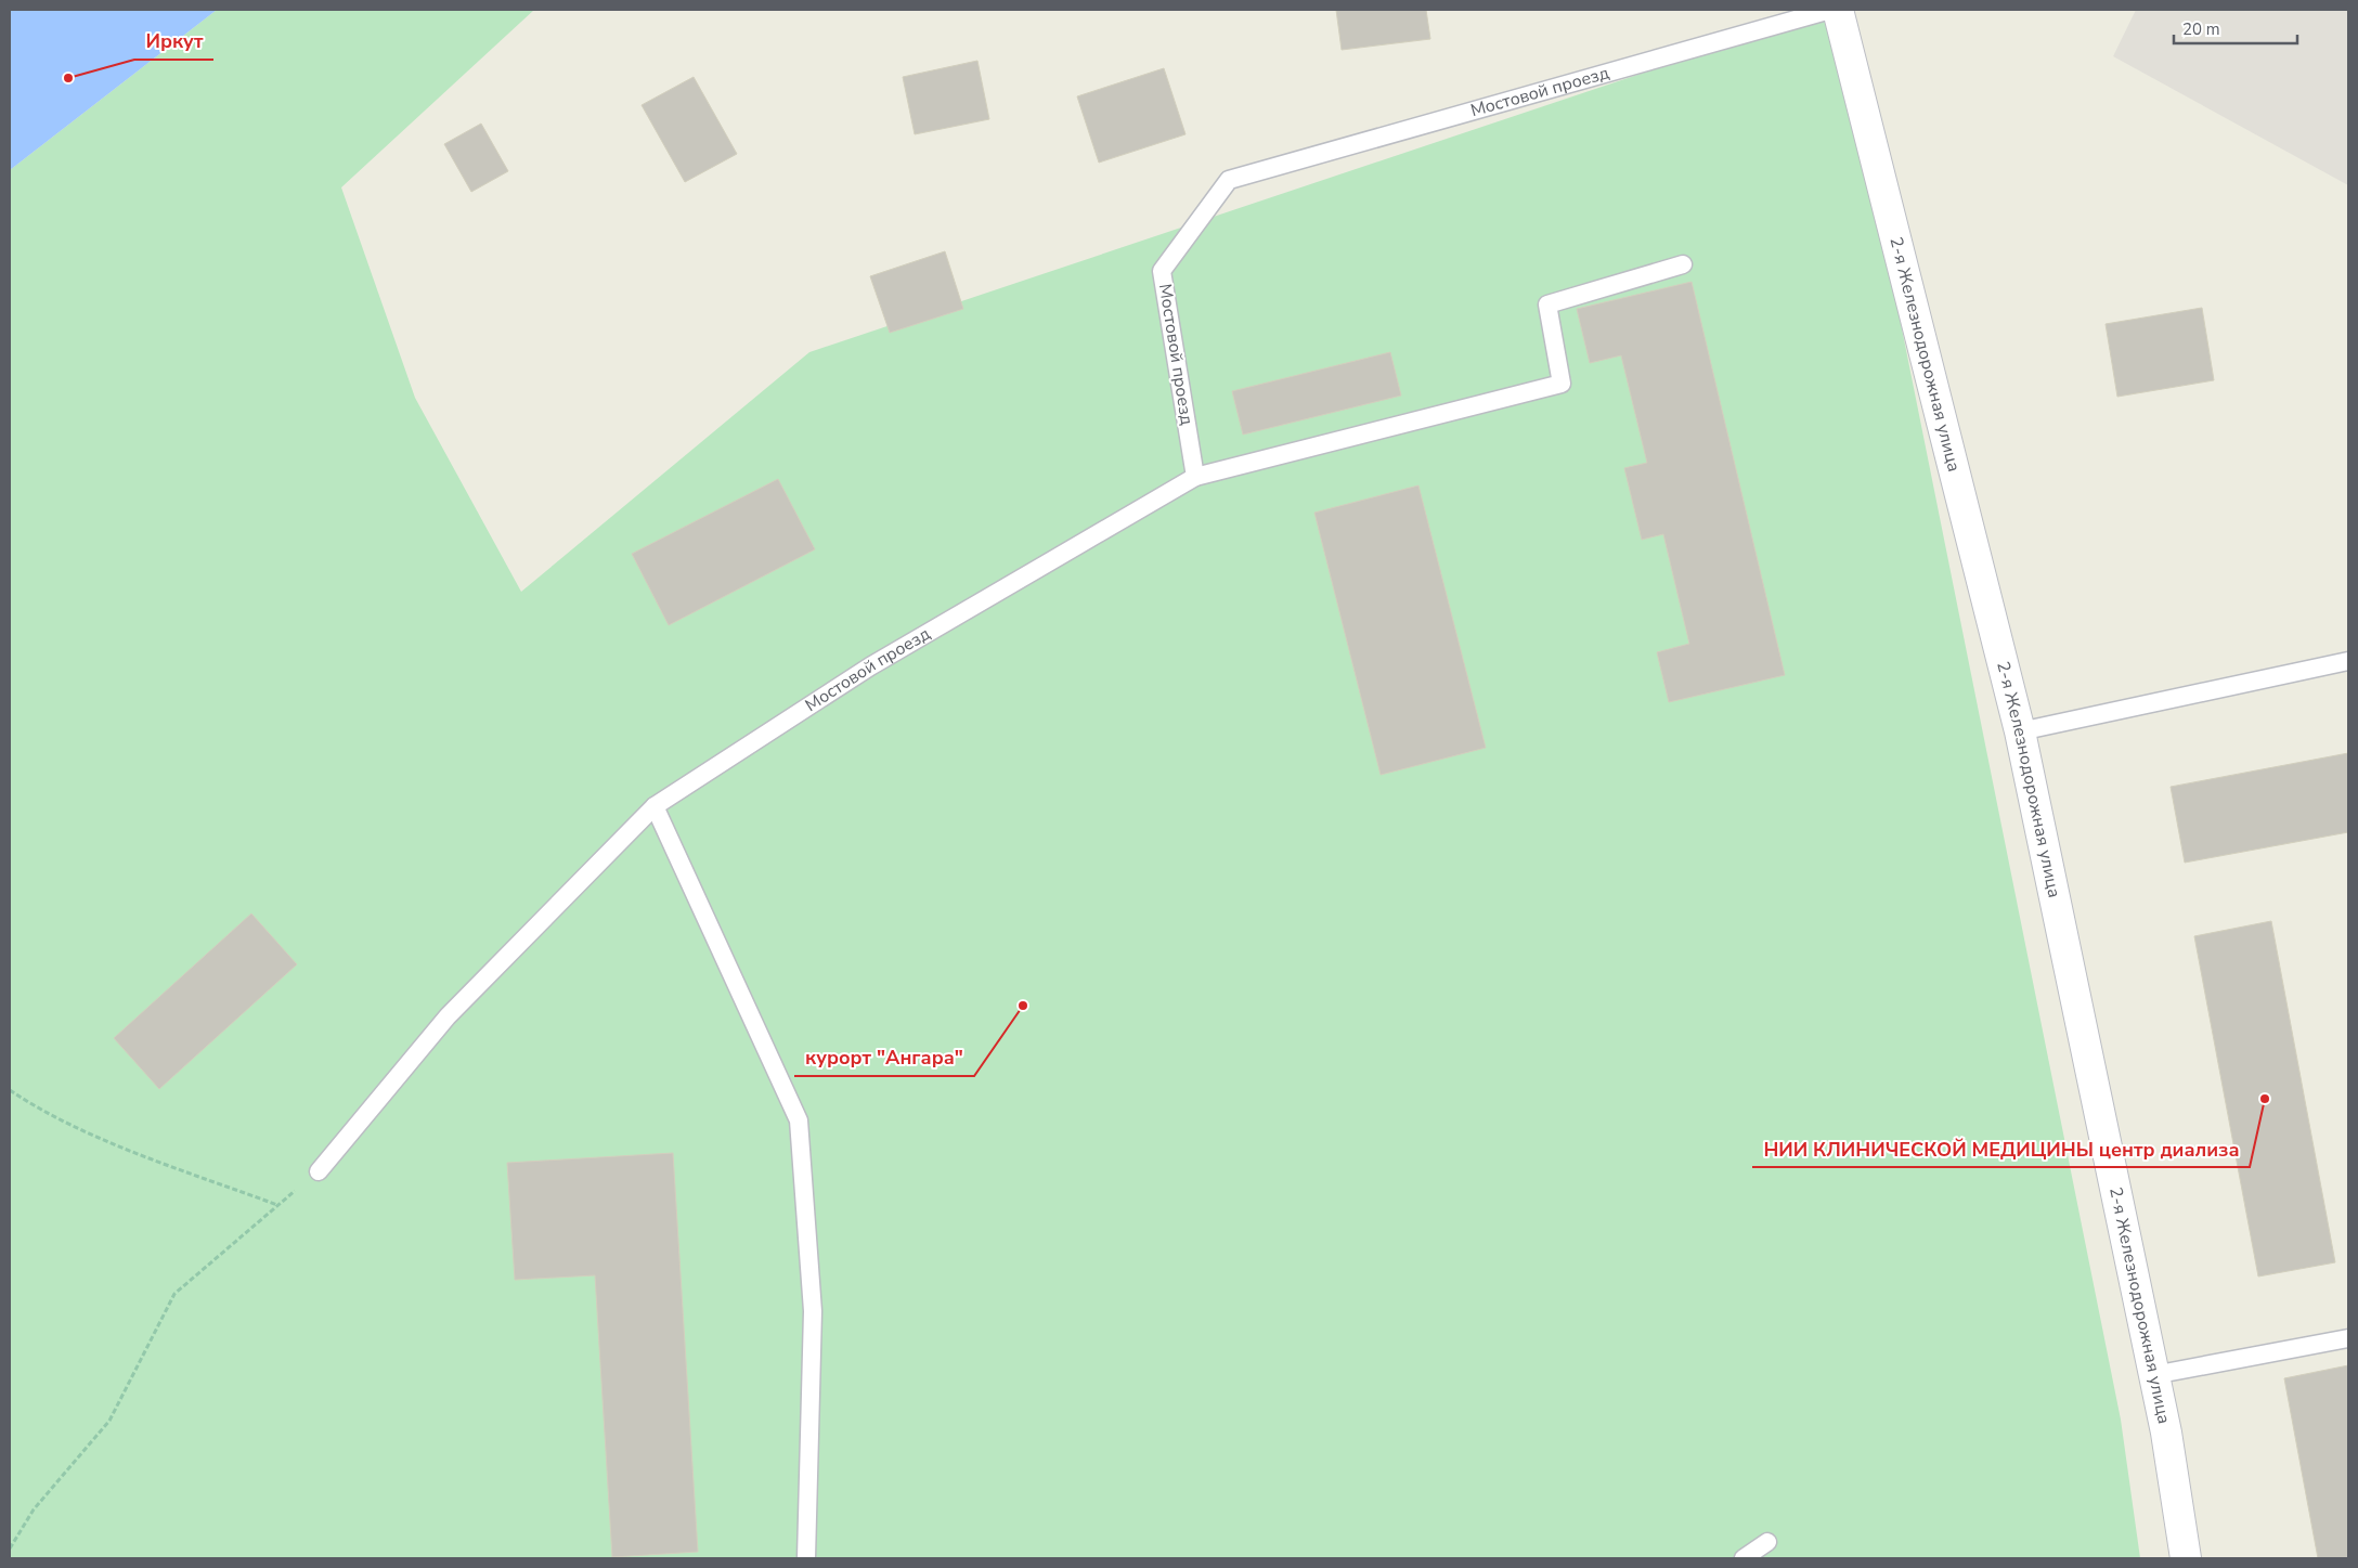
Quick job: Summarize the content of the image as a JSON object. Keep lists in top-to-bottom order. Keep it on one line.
{"streets":{"street":["2-я Железнодорожная улица"],"lane":["Мостовой проезд"]},"places":["Иркут","курорт \"Ангара\"","НИИ КЛИНИЧЕСКОЙ МЕДИЦИНЫ центр диализа"],"scale_bar":"20 m"}
